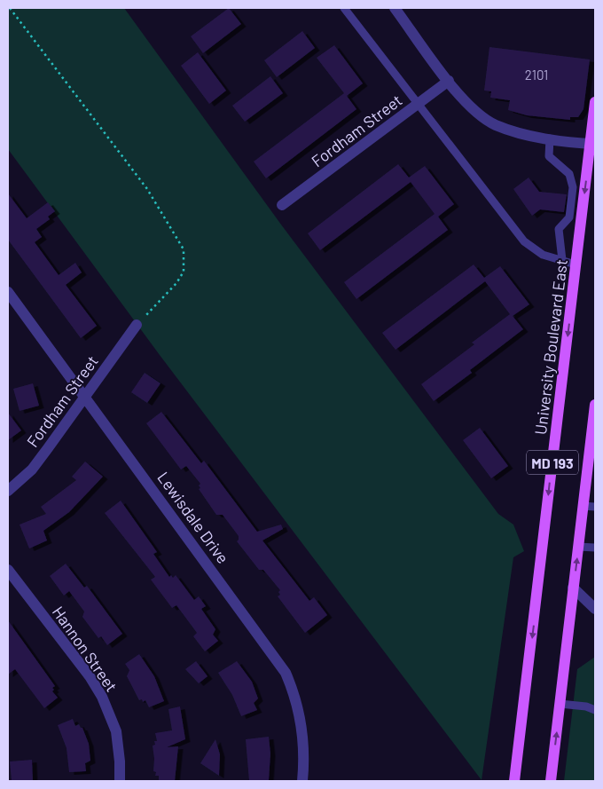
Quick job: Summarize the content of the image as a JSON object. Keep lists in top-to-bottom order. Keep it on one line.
{"streets":{"main road":["University Boulevard East","MD 193"],"street":["Fordham Street","Lewisdale Drive","Hannon Street"]},"crossings":[["Fordham Street","Lewisdale Drive"]],"house_numbers":["2101"]}
